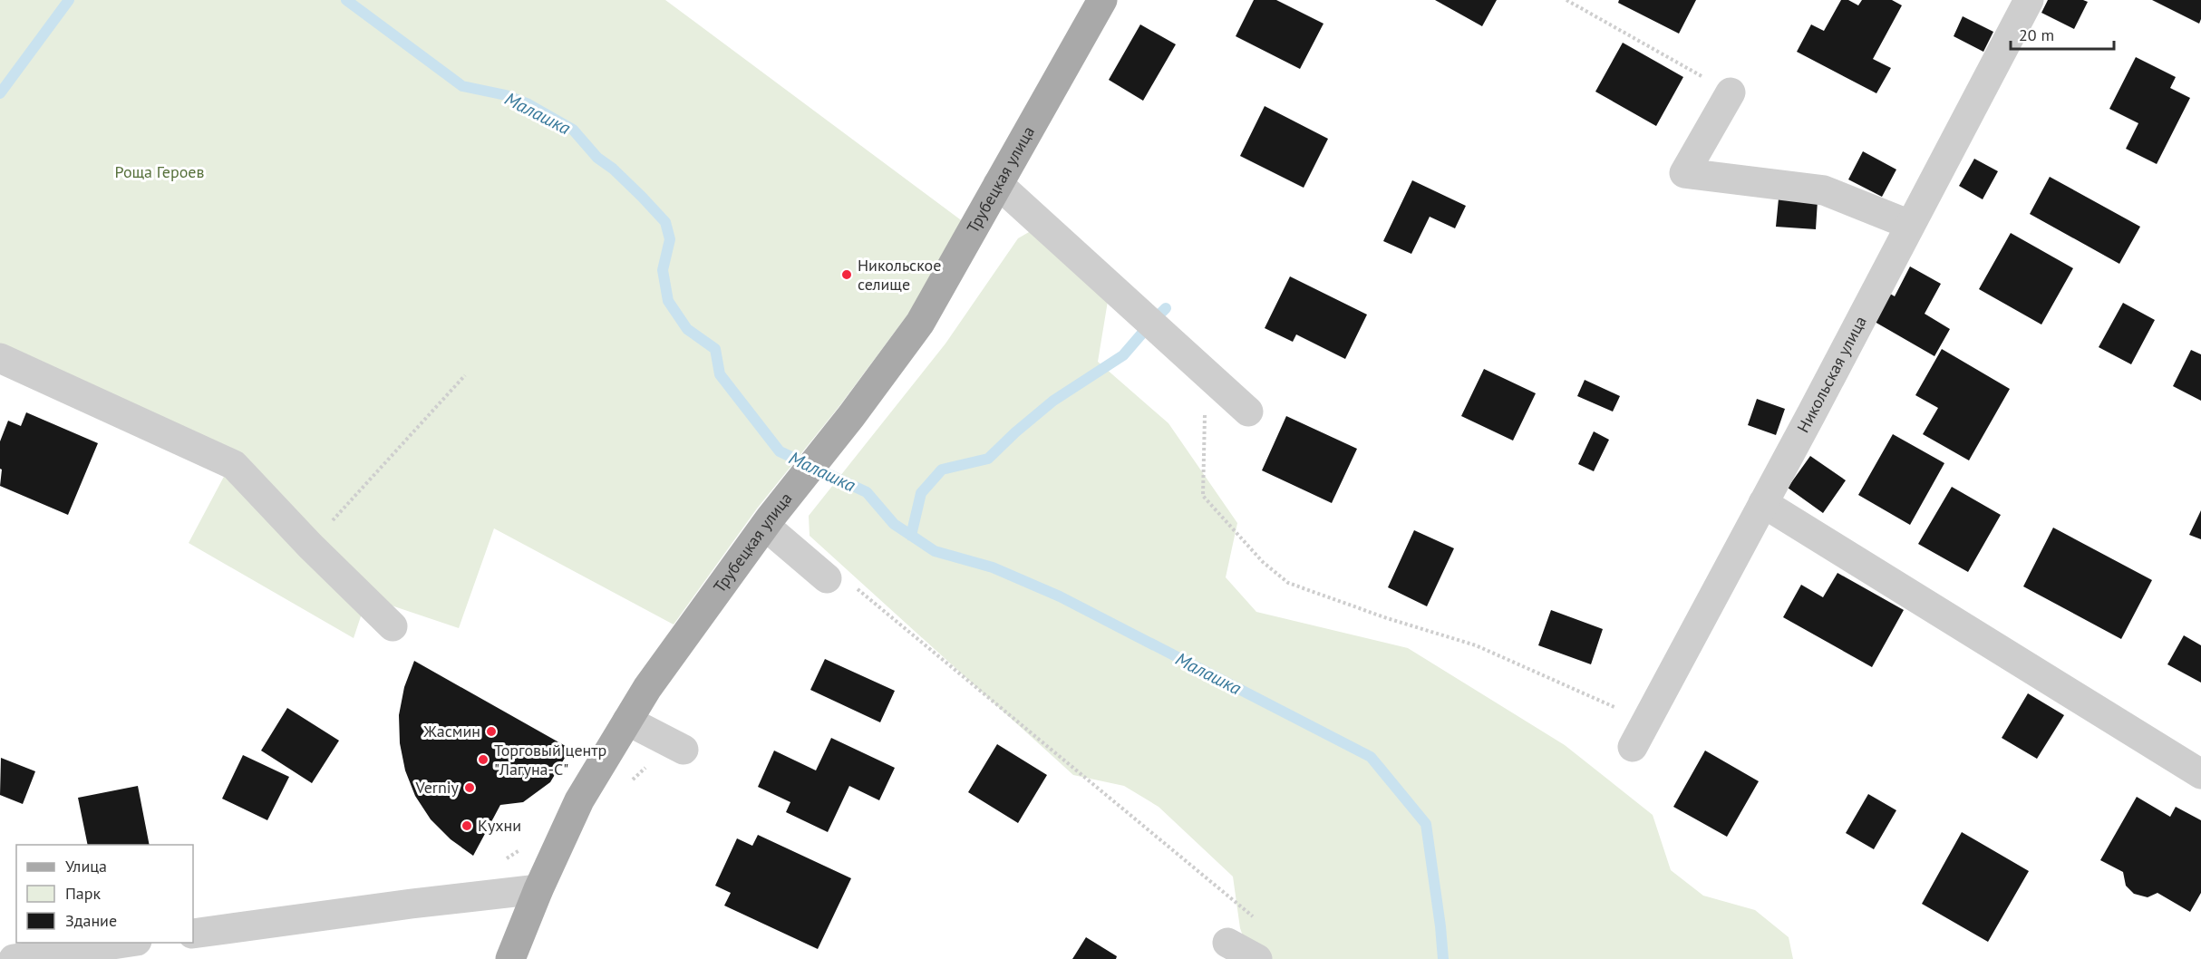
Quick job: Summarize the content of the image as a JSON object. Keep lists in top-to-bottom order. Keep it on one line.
{"streets":{"main road":["Трубецкая улица"],"street":["Никольская улица"]},"water":["Малашка"],"parks":["Роща Героев"],"places":["Никольское селище","Жасмин","Торговый центр \"Лагуна-С\"","Verniy","Кухни"],"legend":["Улица","Парк","Здание"],"scale_bar":"20 m"}
